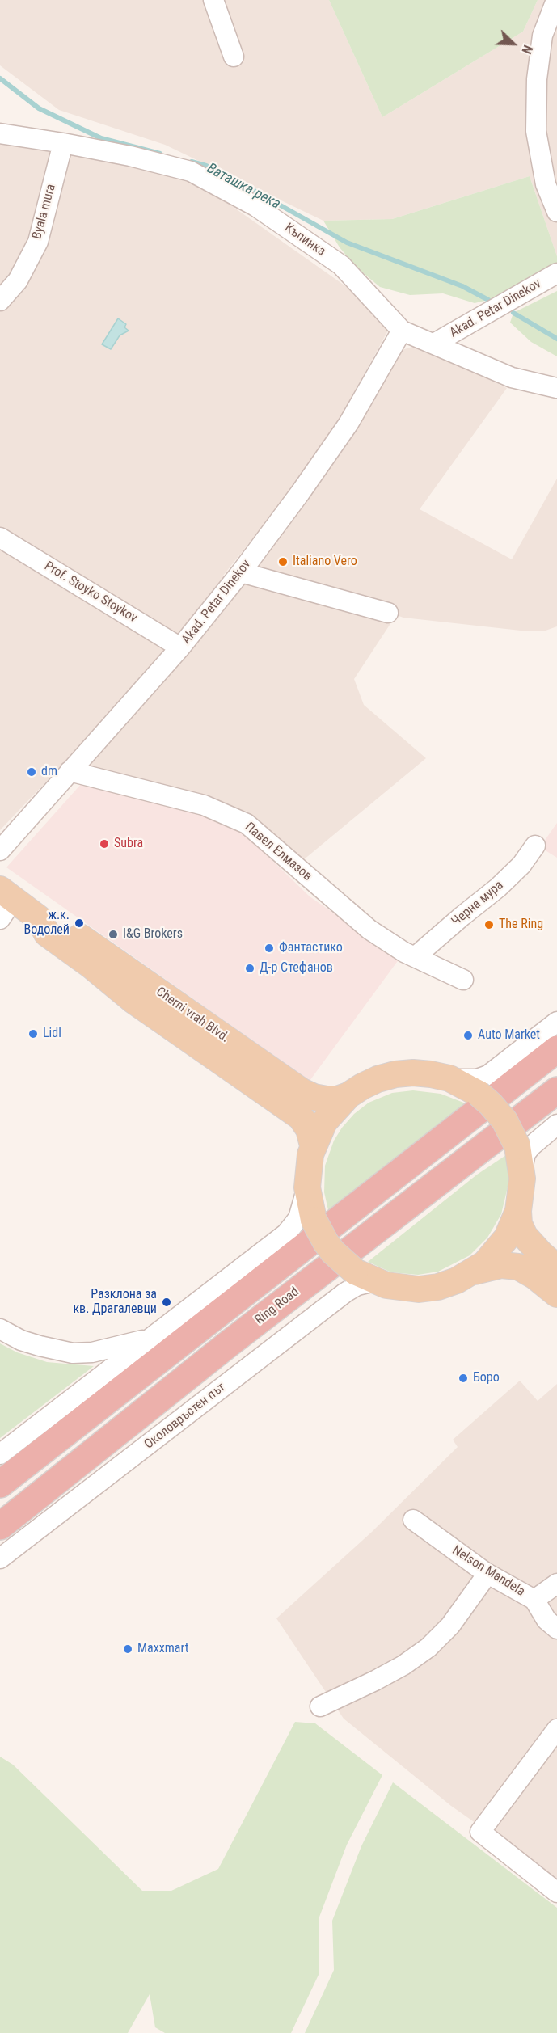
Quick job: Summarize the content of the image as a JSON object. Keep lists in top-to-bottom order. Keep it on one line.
{"streets":{"highway":["Ring Road"],"main road":["Cherni vrah Blvd."],"street":["Byala mura","Къпинка","Akad. Petar Dinekov","Prof. Stoyko Stoykov","Павел Елмазов","Черна мура","Околовръстен път","Nelson Mandela"]},"crossings":[["Byala mura","Къпинка"],["Къпинка","Akad. Petar Dinekov"],["Akad. Petar Dinekov","Prof. Stoyko Stoykov"],["Akad. Petar Dinekov","Павел Елмазов"],["Павел Елмазов","Черна мура"]],"water":["Ваташка река"],"places":["Italiano Vero","dm","Subra","ж.к. Водолей","The Ring","I&G Brokers","Фантастико","Д-р Стефанов","Lidl","Auto Market","Разклона за кв. Драгалевци","Боро","Maxxmart"],"north":"bottom right"}
